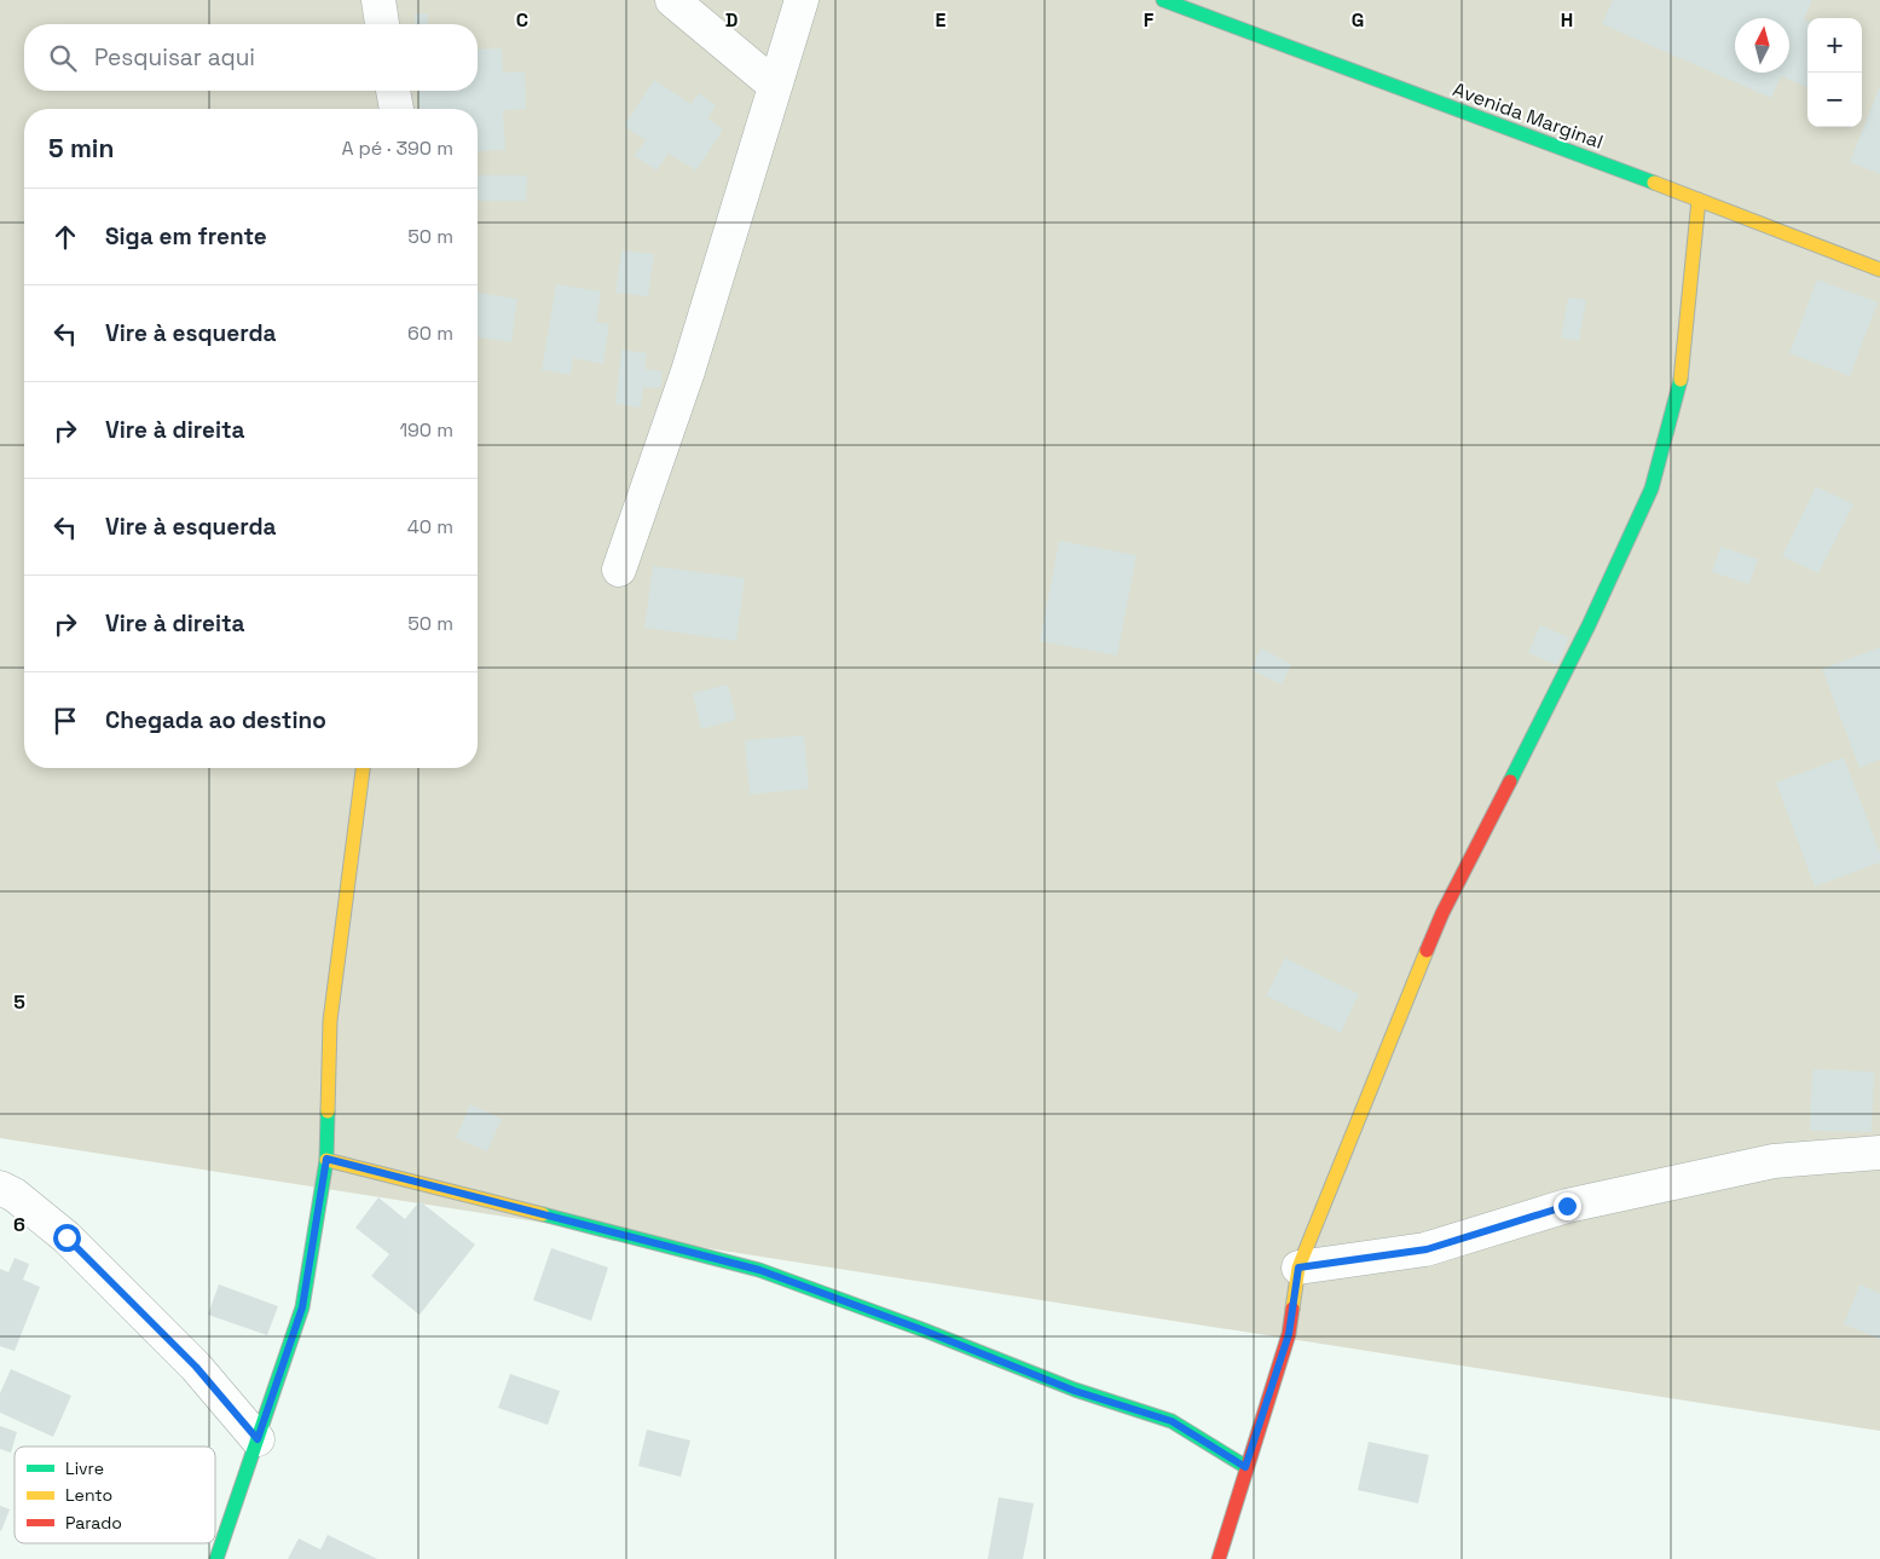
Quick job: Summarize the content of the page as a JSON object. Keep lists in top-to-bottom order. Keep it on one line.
{"streets":{"street":["Avenida Marginal"]},"legend":["Livre","Lento","Parado"],"north":"top","page":{"map_buttons":["+","−"],"search":"Pesquisar aqui","heading":["5 min","A pé · 390 m"],"list":[["Siga em frente","50 m"],["Vire à esquerda","60 m"],["Vire à direita","190 m"],["Vire à esquerda","40 m"],["Vire à direita","50 m"],"Chegada ao destino"]},"grid":{"columns":["C","D","E","F","G","H"],"rows":["5","6"]}}
